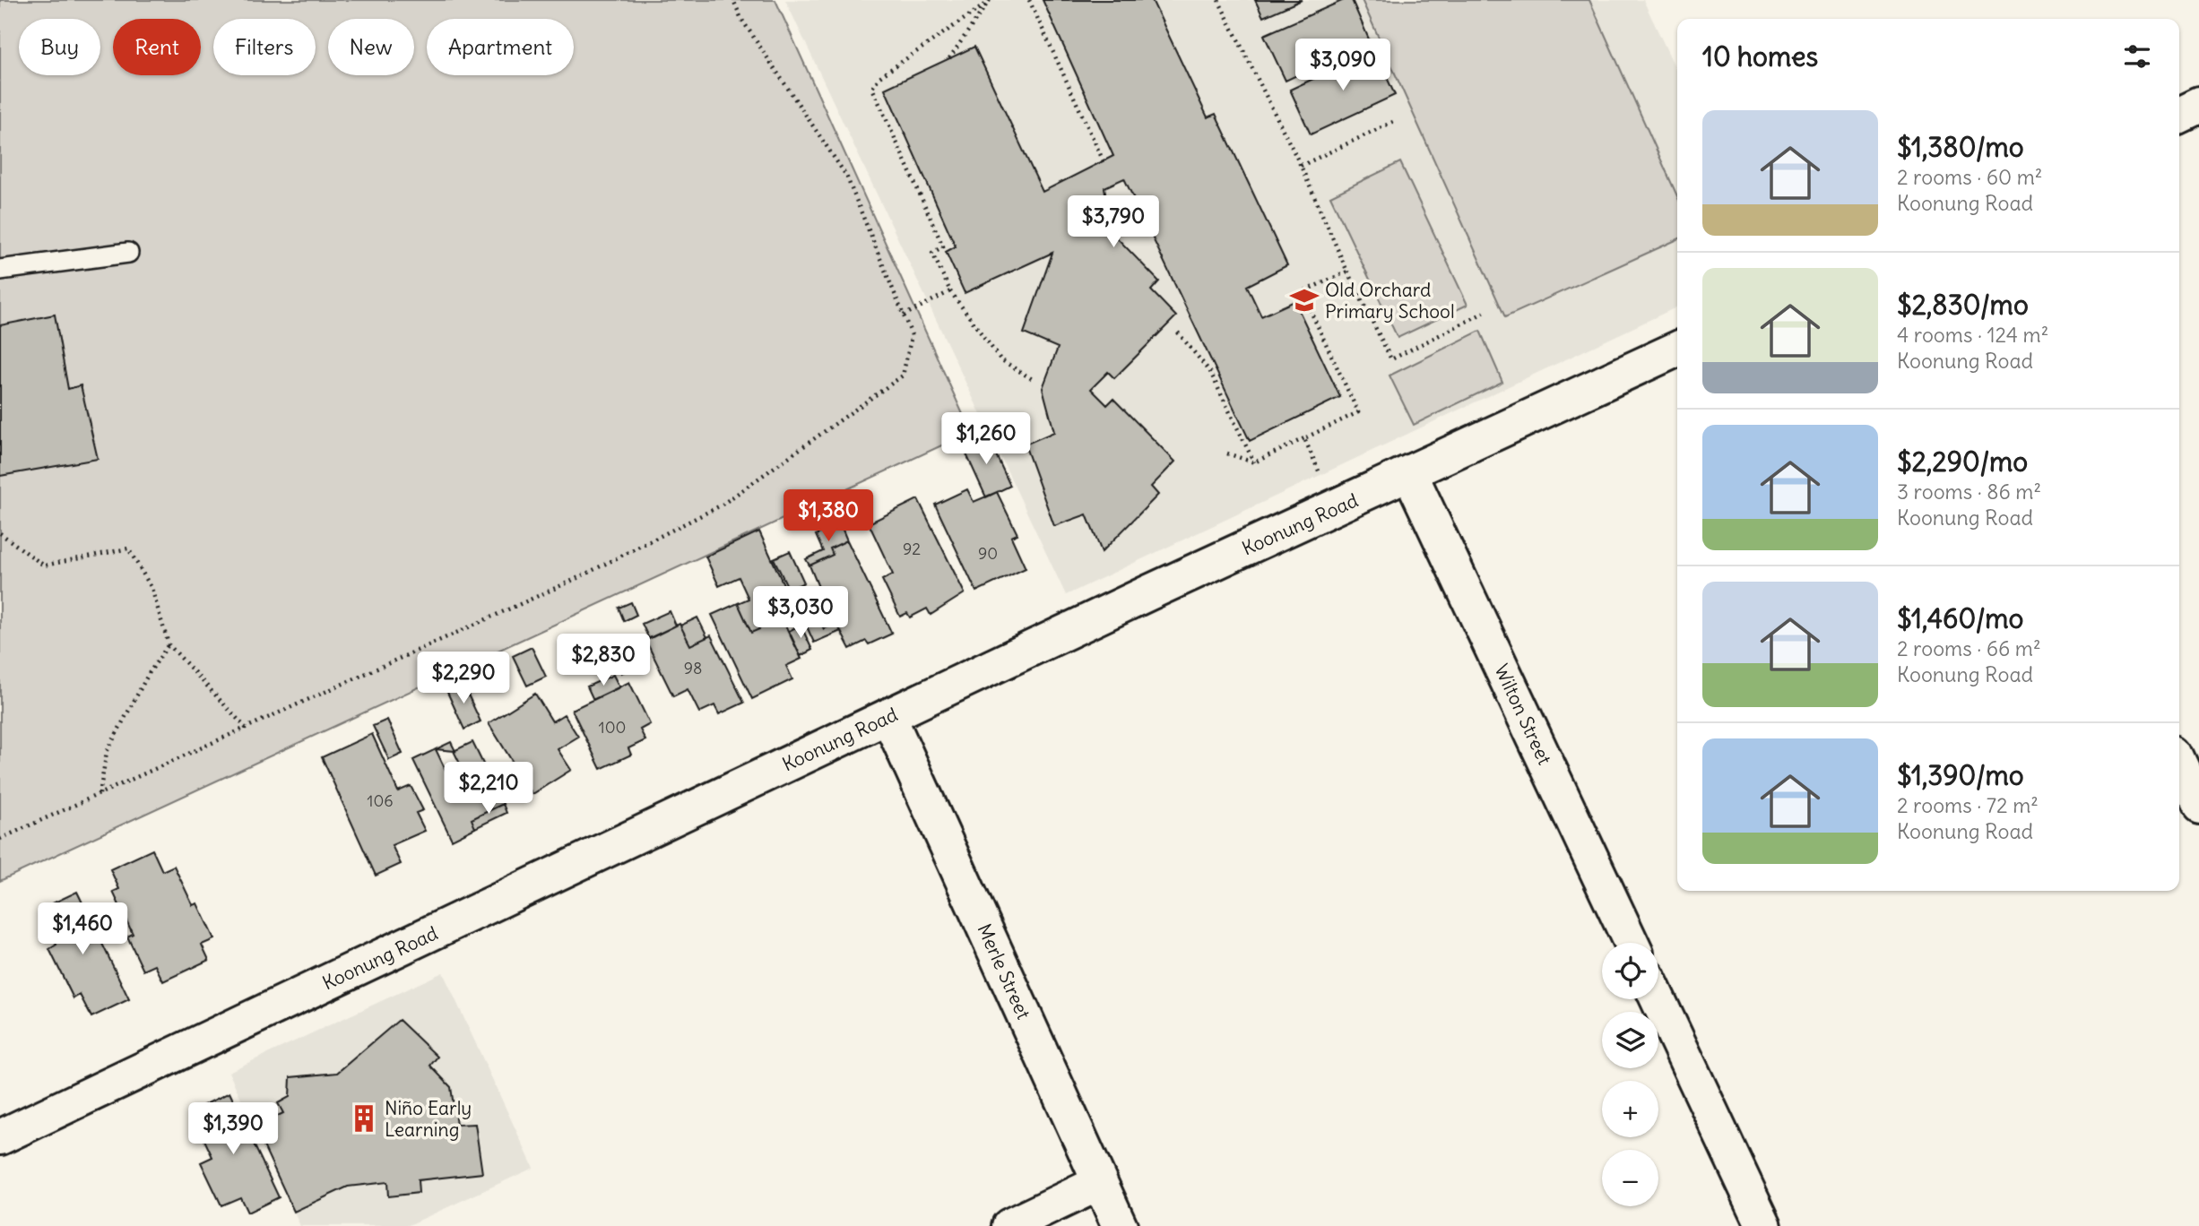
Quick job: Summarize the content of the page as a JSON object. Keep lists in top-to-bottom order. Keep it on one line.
{"streets":{"street":["Koonung Road","Wilton Street","Merle Street"]},"crossings":[["Koonung Road","Wilton Street"],["Koonung Road","Merle Street"]],"places":{"school or university":["Old Orchard Primary School"],"building":["Niño Early Learning"]},"house_numbers":["92","90","98","100","106"],"page":{"chip":["Buy","Rent","Filters","New","Apartment"],"heading":"10 homes","price":["$3,090","$3,790","$1,260","$1,380","$3,030","$2,830","$2,290","$2,210","$1,460","$1,390"],"list":[{"name":"$1,380/mo","note":"2 rooms · 60 m² · Koonung Road"},{"name":"$2,830/mo","note":"4 rooms · 124 m² · Koonung Road"},{"name":"$2,290/mo","note":"3 rooms · 86 m² · Koonung Road"},{"name":"$1,460/mo","note":"2 rooms · 66 m² · Koonung Road"},{"name":"$1,390/mo","note":"2 rooms · 72 m² · Koonung Road"}],"map_buttons":["+","−"]}}
